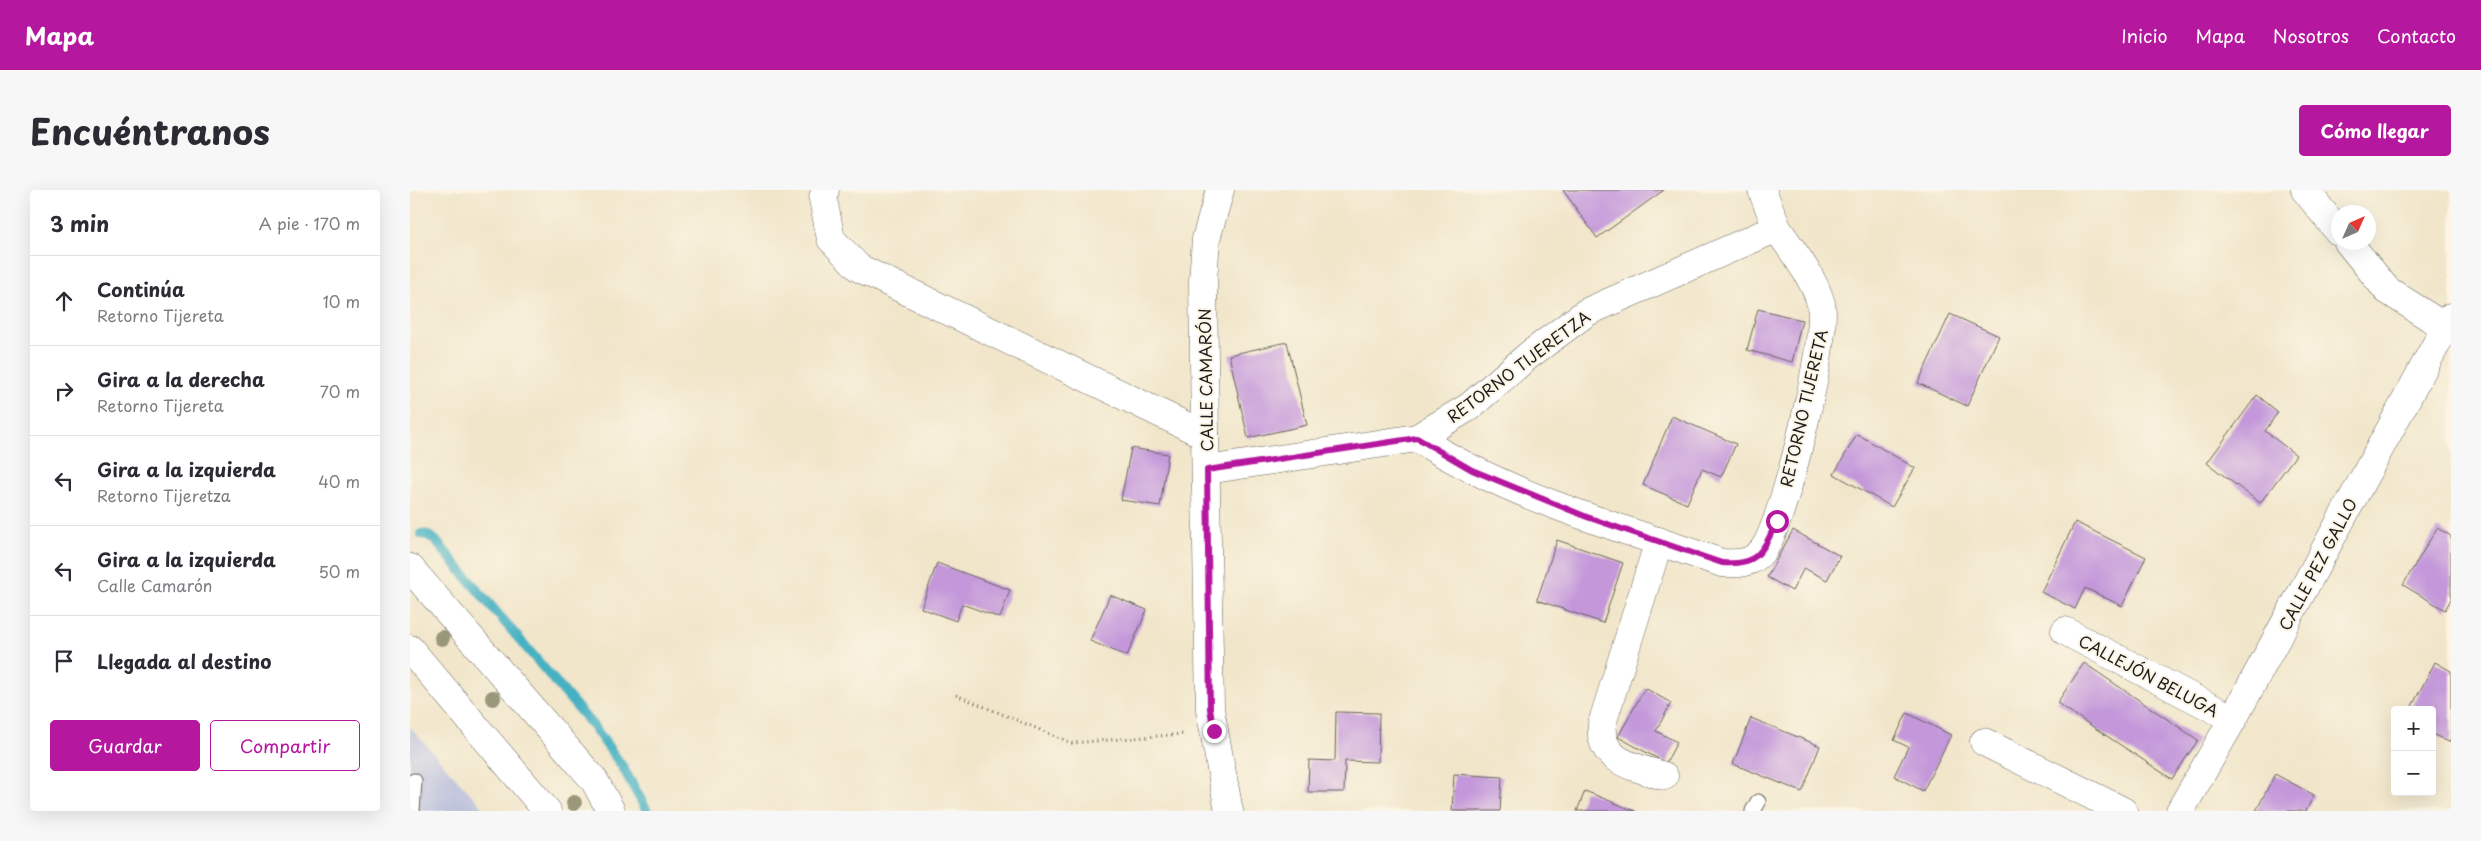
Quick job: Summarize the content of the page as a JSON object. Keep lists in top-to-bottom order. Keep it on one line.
{"streets":{"street":["RETORNO TIJERETZA","CALLE CAMARÓN","RETORNO TIJERETA","CALLE PEZ GALLO","CALLEJÓN BELUGA"]},"crossings":[["RETORNO TIJERETZA","CALLE CAMARÓN"],["RETORNO TIJERETZA","RETORNO TIJERETA"],["CALLE PEZ GALLO","CALLEJÓN BELUGA"]],"north":"top right","page":{"header":"Mapa","nav":["Inicio","Mapa","Nosotros","Contacto"],"title":"Encuéntranos","buttons":["Cómo llegar",["Guardar","Compartir"]],"heading":["3 min","A pie · 170 m"],"list":[["Continúa","Retorno Tijereta","10 m"],["Gira a la derecha","Retorno Tijereta","70 m"],["Gira a la izquierda","Retorno Tijeretza","40 m"],["Gira a la izquierda","Calle Camarón","50 m"],"Llegada al destino"],"map_buttons":["+","−"]}}
